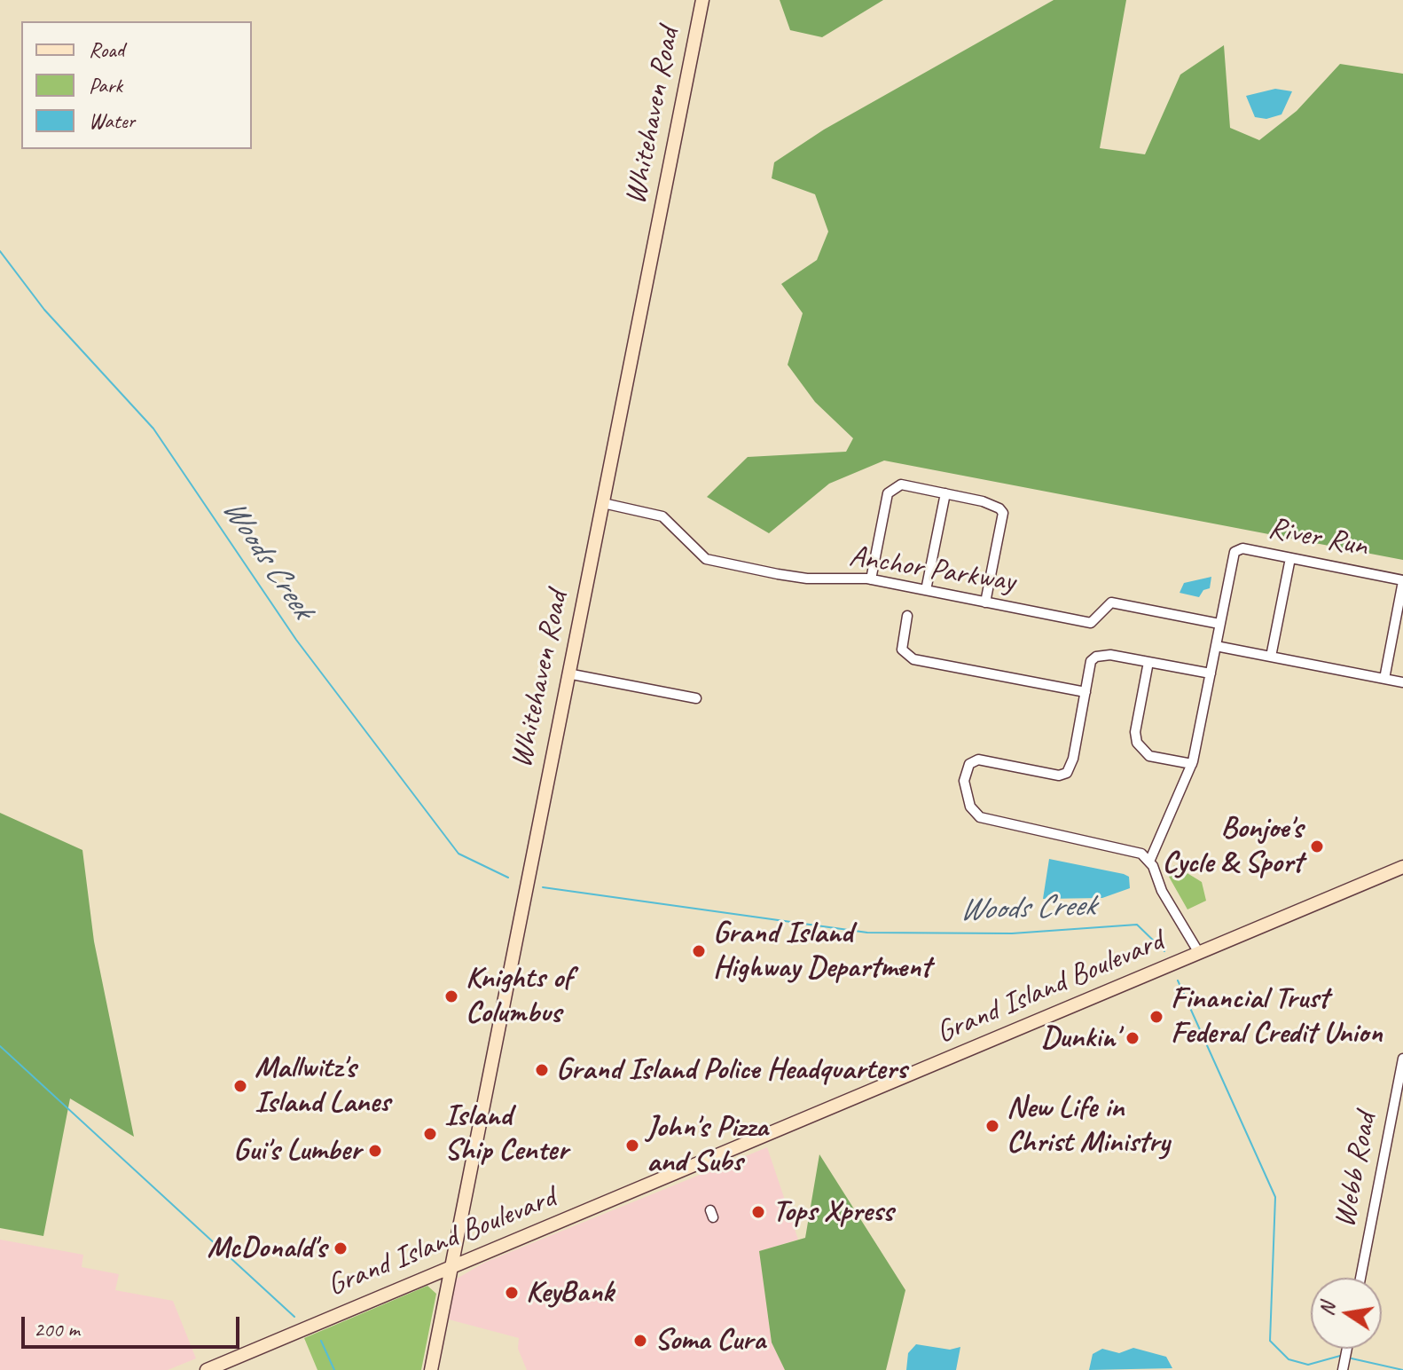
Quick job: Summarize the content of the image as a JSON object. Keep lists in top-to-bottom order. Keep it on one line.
{"streets":{"street":["Whitehaven Road","River Run","Anchor Parkway","Grand Island Boulevard","Webb Road"]},"crossings":[["Whitehaven Road","Anchor Parkway"],["Whitehaven Road","Grand Island Boulevard"],["River Run","Anchor Parkway"]],"water":["Woods Creek"],"places":["Bonjoe's Cycle & Sport","Grand Island Highway Department","Knights of Columbus","Financial Trust Federal Credit Union","Dunkin'","Grand Island Police Headquarters","Mallwitz's Island Lanes","New Life in Christ Ministry","Island Ship Center","John's Pizza and Subs","Gui's Lumber","Tops Xpress","McDonald's","KeyBank","Soma Cura"],"legend":["Road","Park","Water"],"scale_bar":"200 m","north":"left"}
